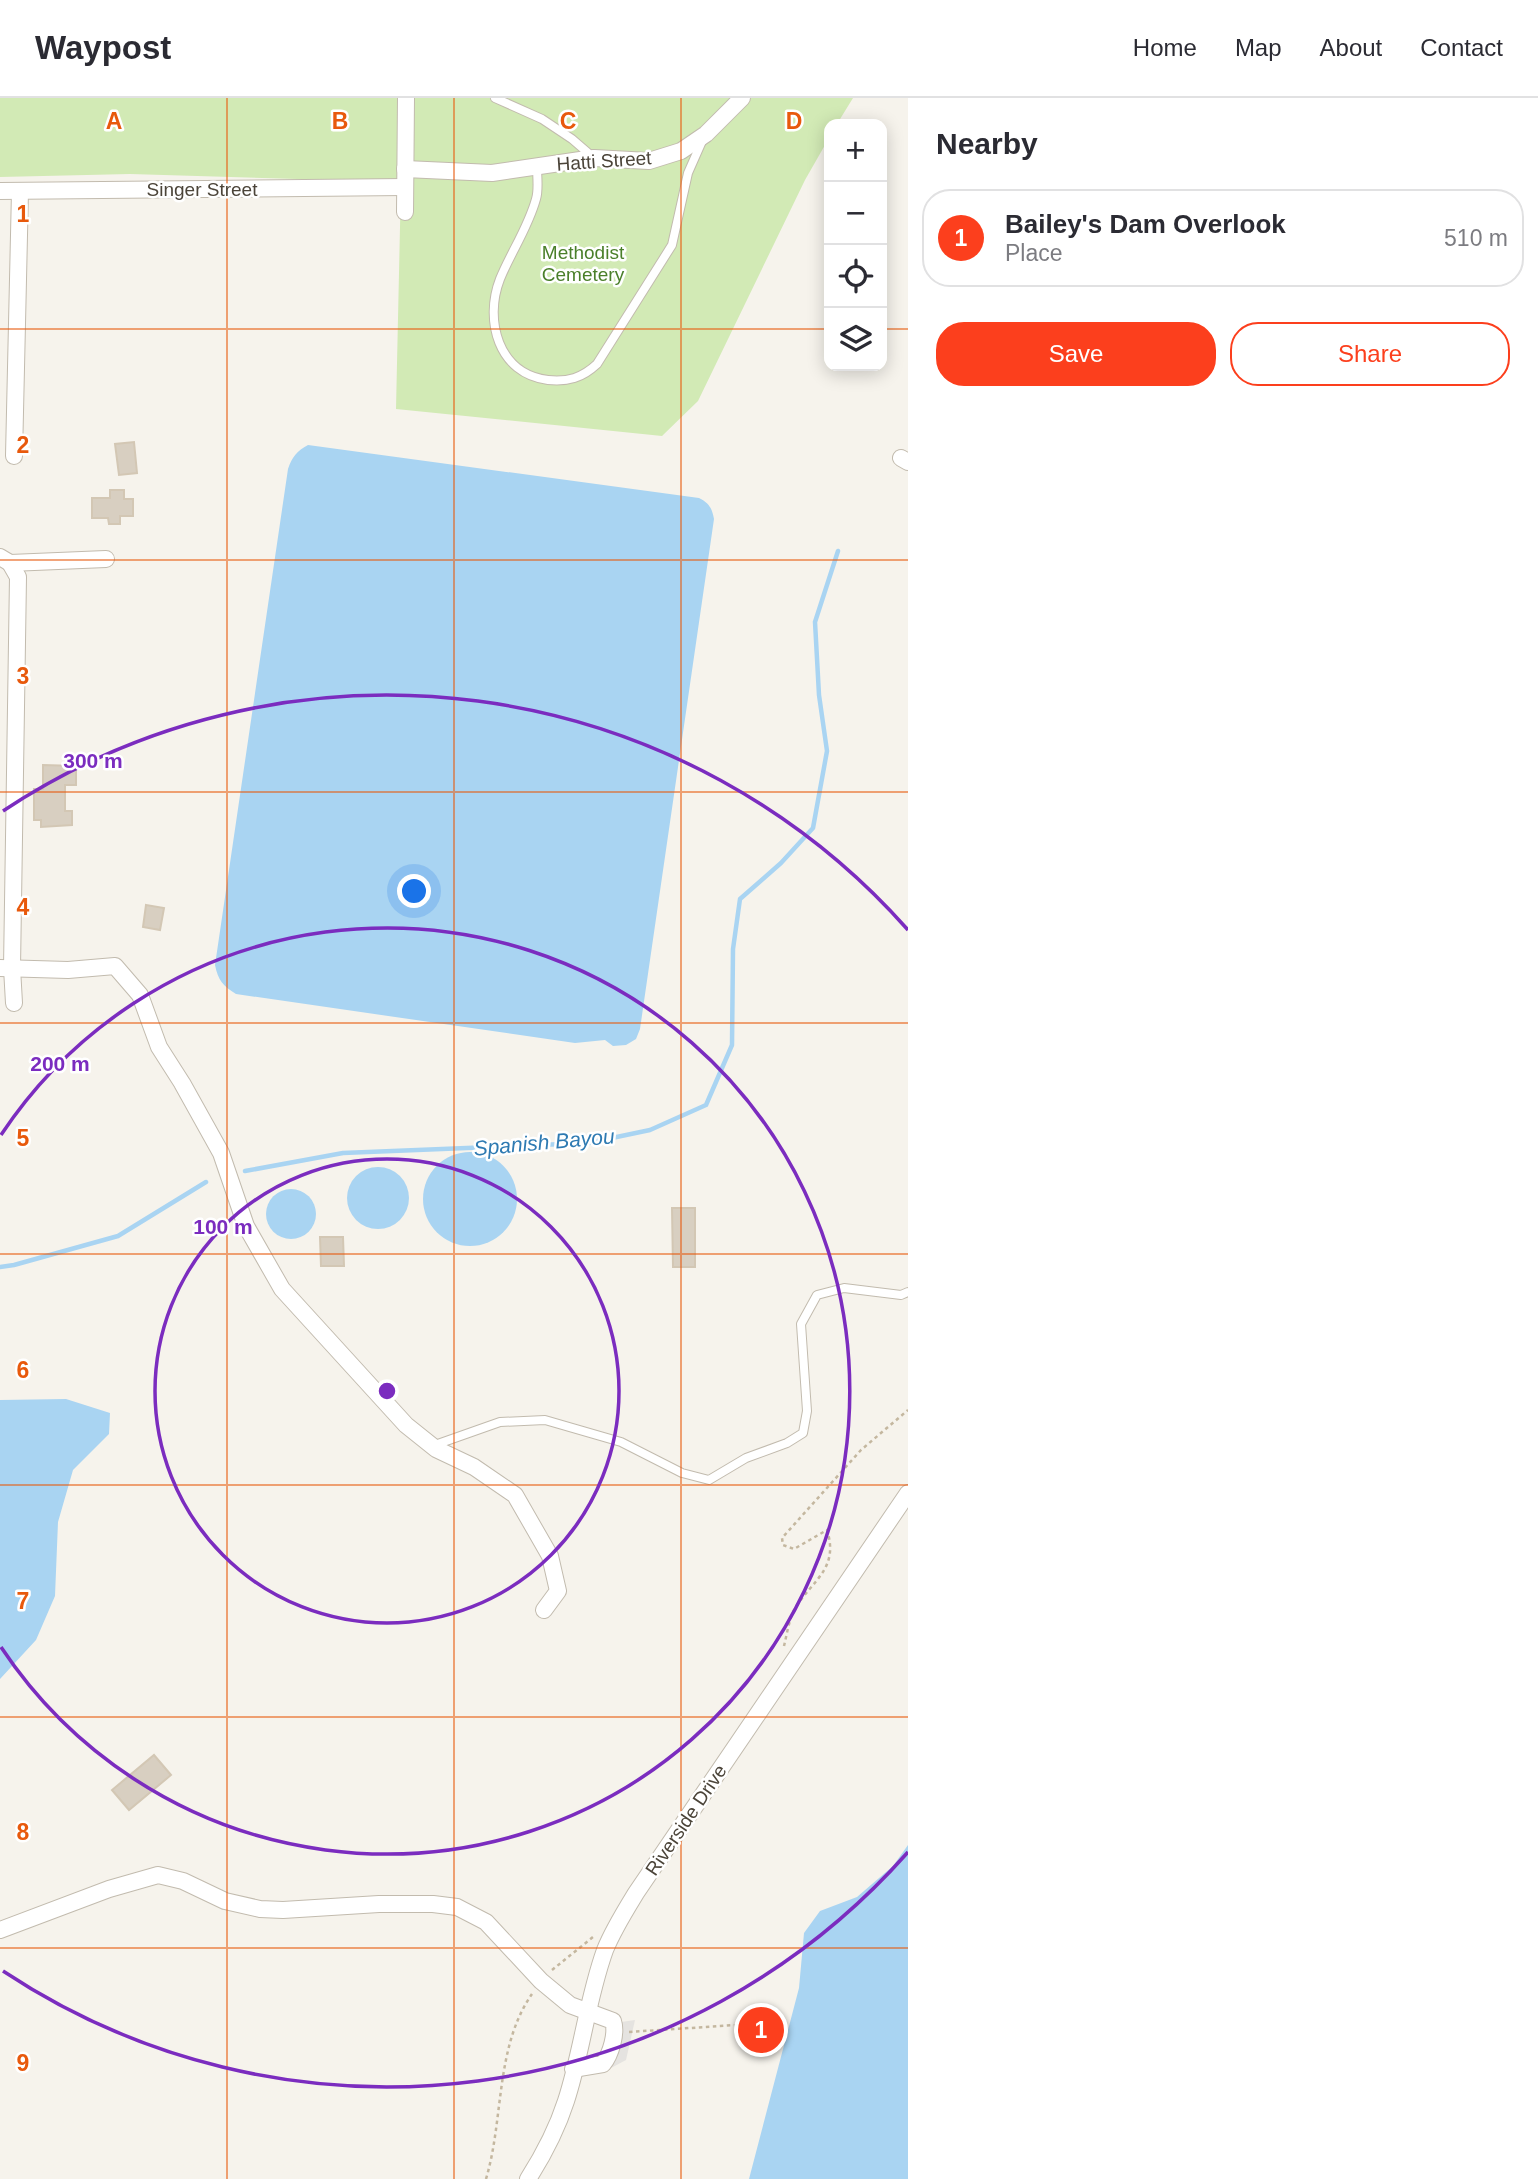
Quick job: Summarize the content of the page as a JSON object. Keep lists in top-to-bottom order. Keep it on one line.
{"streets":{"street":["Hatti Street","Singer Street","Riverside Drive"]},"water":["Spanish Bayou"],"parks":["Methodist Cemetery"],"page":{"header":"Waypost","nav":["Home","Map","About","Contact"],"heading":"Nearby","map_buttons":["+","−"],"list":[{"mark":"1","name":"Bailey's Dam Overlook","note":"Place","value":"510 m"}],"buttons":["Save","Share"],"pins":"1"},"grid":{"columns":["A","B","C","D"],"rows":["1","2","3","4","5","6","7","8","9"]},"rings":["300 m","200 m","100 m"]}
